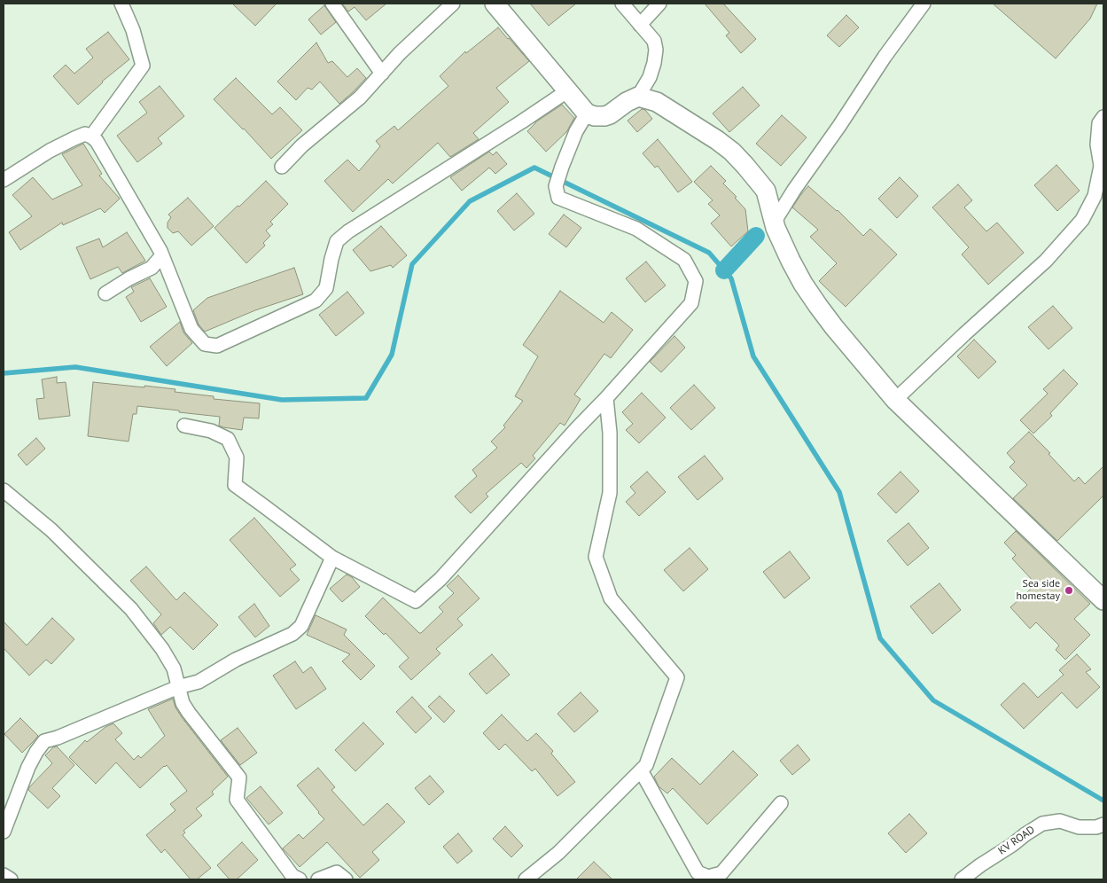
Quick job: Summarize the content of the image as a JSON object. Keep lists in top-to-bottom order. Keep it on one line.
{"streets":{"street":["KV ROAD"]},"places":["Sea side homestay"]}
